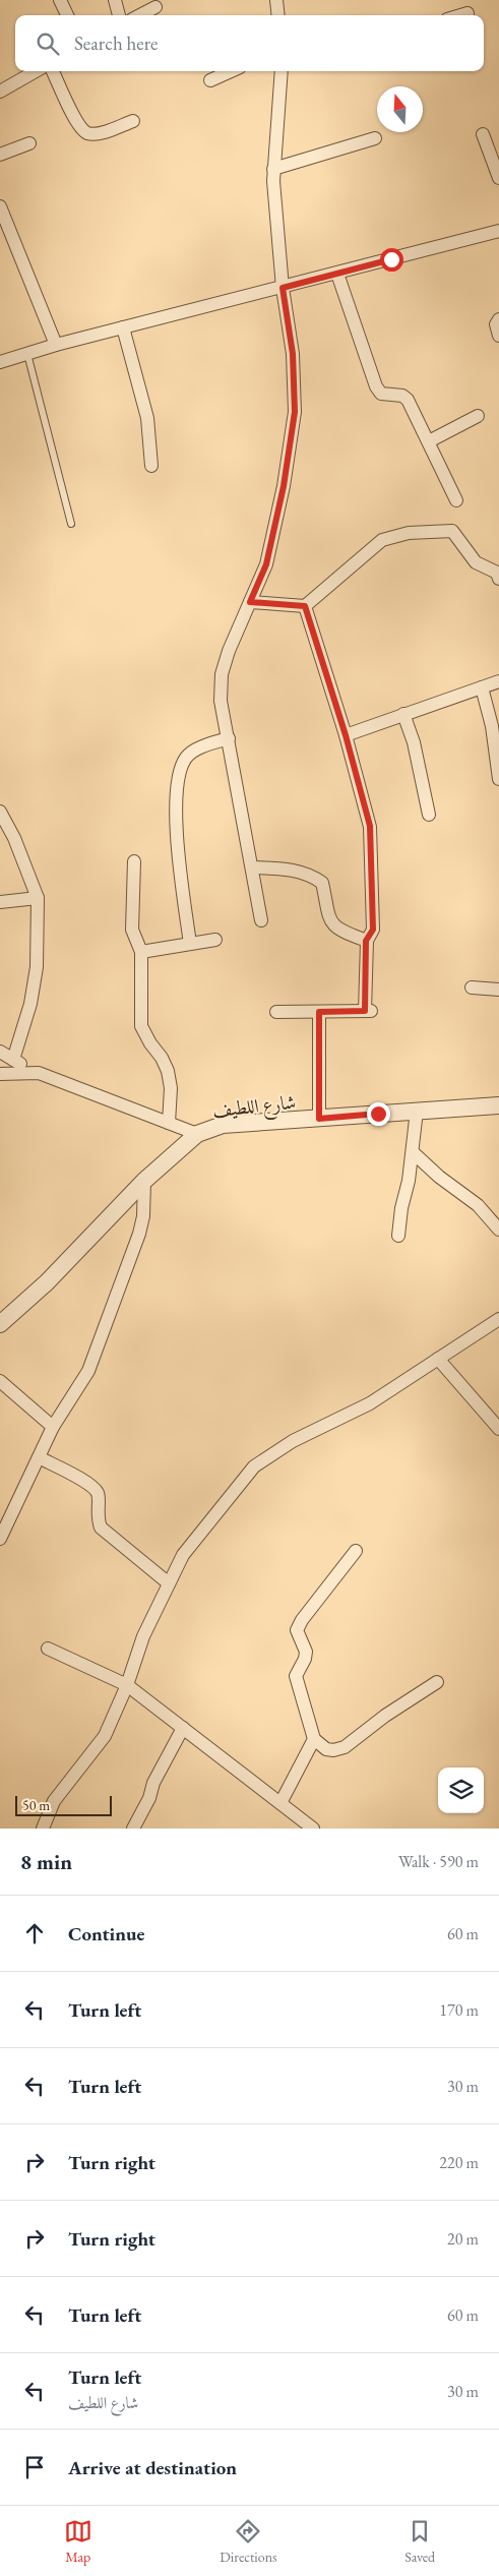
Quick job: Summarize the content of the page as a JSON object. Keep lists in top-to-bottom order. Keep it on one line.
{"streets":{"street":["شارع اللطيف"]},"scale_bar":"50 m","north":"top","page":{"search":"Search here","scale":"50 m","heading":["8 min","Walk · 590 m"],"list":[["Continue","60 m"],["Turn left","170 m"],["Turn left","30 m"],["Turn right","220 m"],["Turn right","20 m"],["Turn left","60 m"],["Turn left","شارع اللطيف","30 m"],"Arrive at destination"],"nav":["Map","Directions","Saved"]}}
